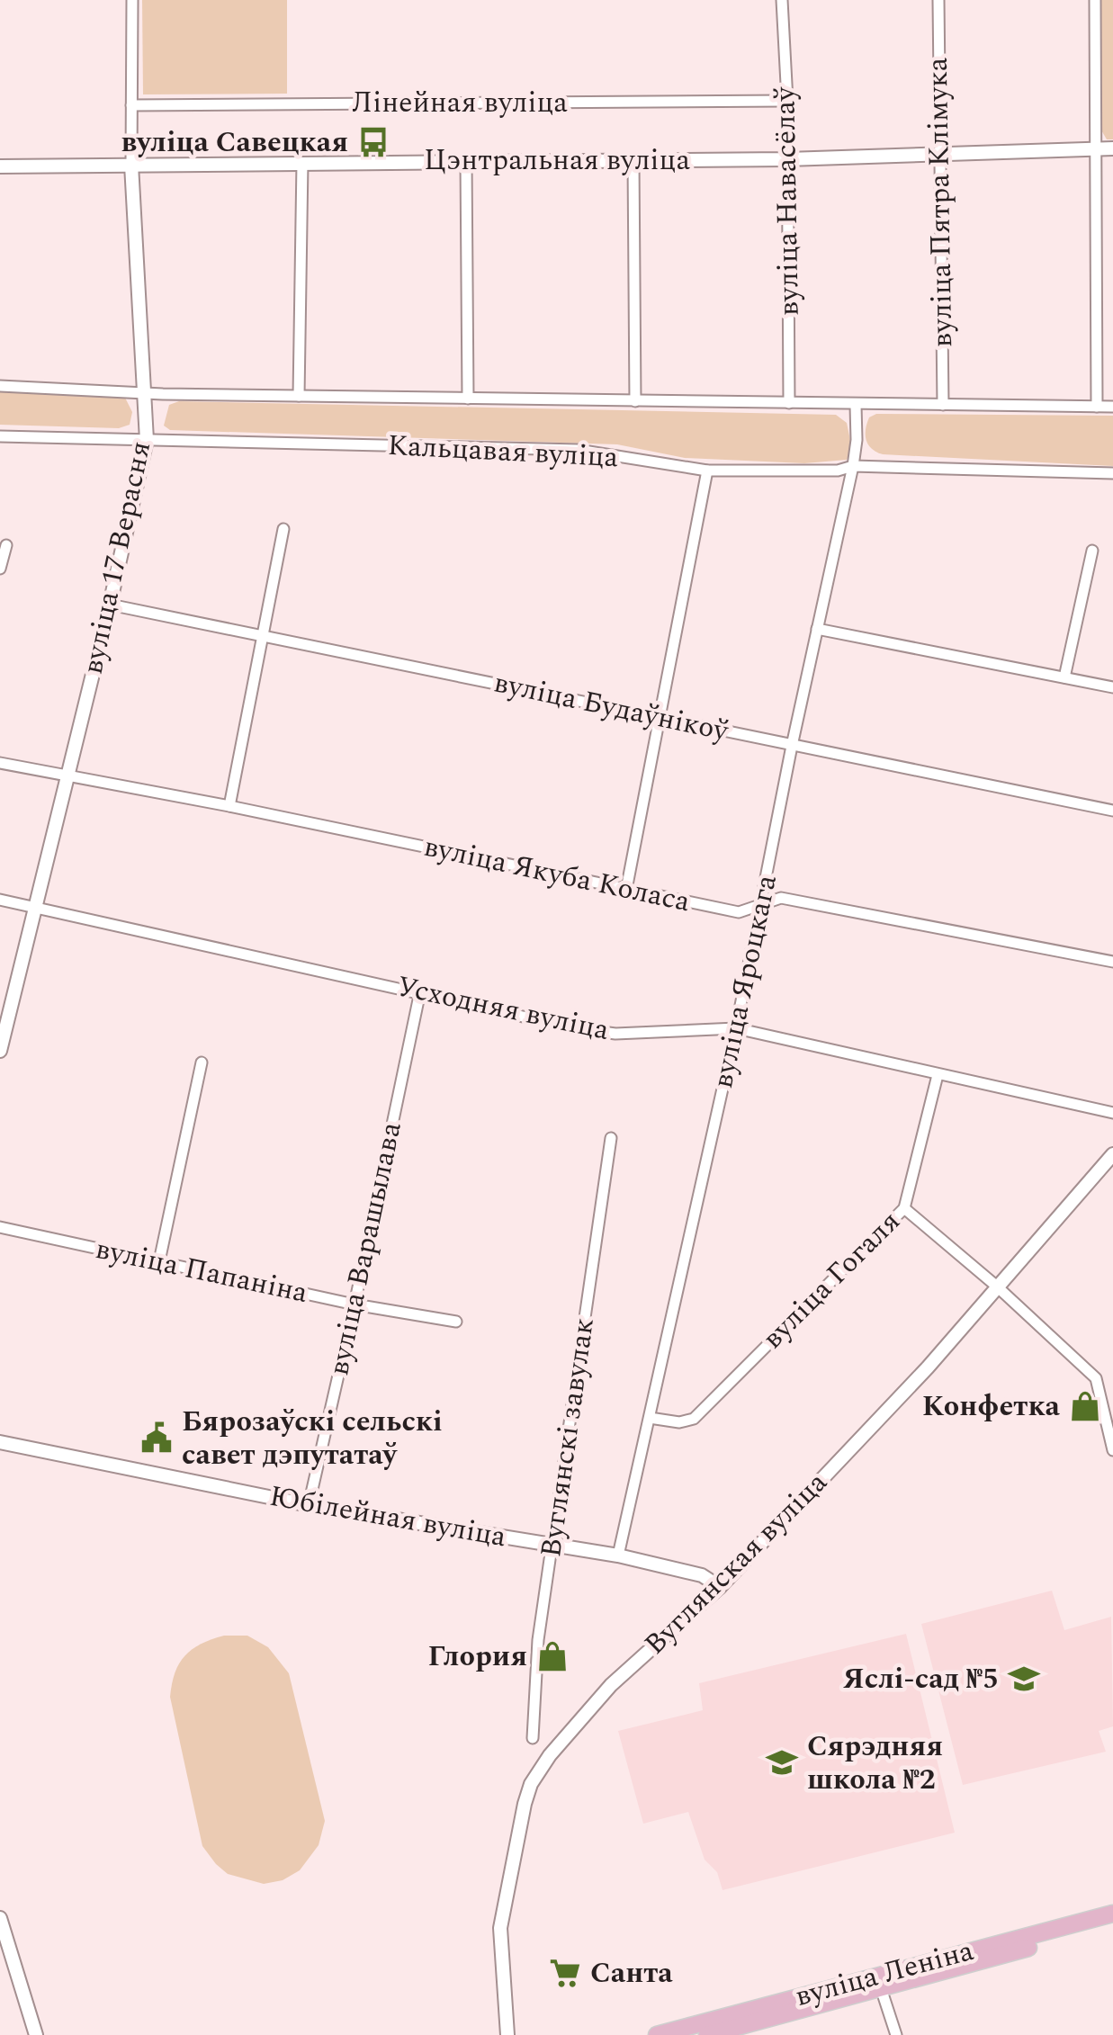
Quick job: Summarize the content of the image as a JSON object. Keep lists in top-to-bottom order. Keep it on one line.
{"streets":{"main road":["вуліца Леніна"],"street":["Лінейная вуліца","Цэнтральная вуліца","вуліца Навасёлаў","вуліца Пятра Клімука","Кальцавая вуліца","вуліца 17 Верасня","вуліца Будаўнікоў","вуліца Якуба Коласа","вуліца Яроцкага","Усходняя вуліца","вуліца Варашылава","вуліца Папаніна","вуліца Гогаля","Вуглянскі завулак","Юбілейная вуліца","Вуглянская вуліца"]},"crossings":[["Лінейная вуліца","вуліца Навасёлаў"],["Лінейная вуліца","вуліца 17 Верасня"],["Цэнтральная вуліца","вуліца Навасёлаў"],["Цэнтральная вуліца","вуліца Пятра Клімука"],["Цэнтральная вуліца","вуліца 17 Верасня"],["Кальцавая вуліца","вуліца 17 Верасня"],["Кальцавая вуліца","вуліца Яроцкага"],["вуліца 17 Верасня","вуліца Будаўнікоў"],["вуліца 17 Верасня","вуліца Якуба Коласа"],["вуліца 17 Верасня","Усходняя вуліца"],["вуліца Будаўнікоў","вуліца Яроцкага"],["вуліца Якуба Коласа","вуліца Яроцкага"],["вуліца Яроцкага","Усходняя вуліца"],["вуліца Яроцкага","вуліца Гогаля"],["вуліца Яроцкага","Юбілейная вуліца"],["Усходняя вуліца","вуліца Варашылава"],["Усходняя вуліца","вуліца Гогаля"],["вуліца Варашылава","вуліца Папаніна"],["вуліца Варашылава","Юбілейная вуліца"],["Вуглянскі завулак","Юбілейная вуліца"],["Юбілейная вуліца","Вуглянская вуліца"]],"places":{"bus stop":["вуліца Савецкая"],"shop":["Конфетка","Глория"],"public building":["Бярозаўскі сельскі савет дэпутатаў"],"school or university":["Яслі-сад №5","Сярэдняя школа №2"],"supermarket":["Санта"]}}
